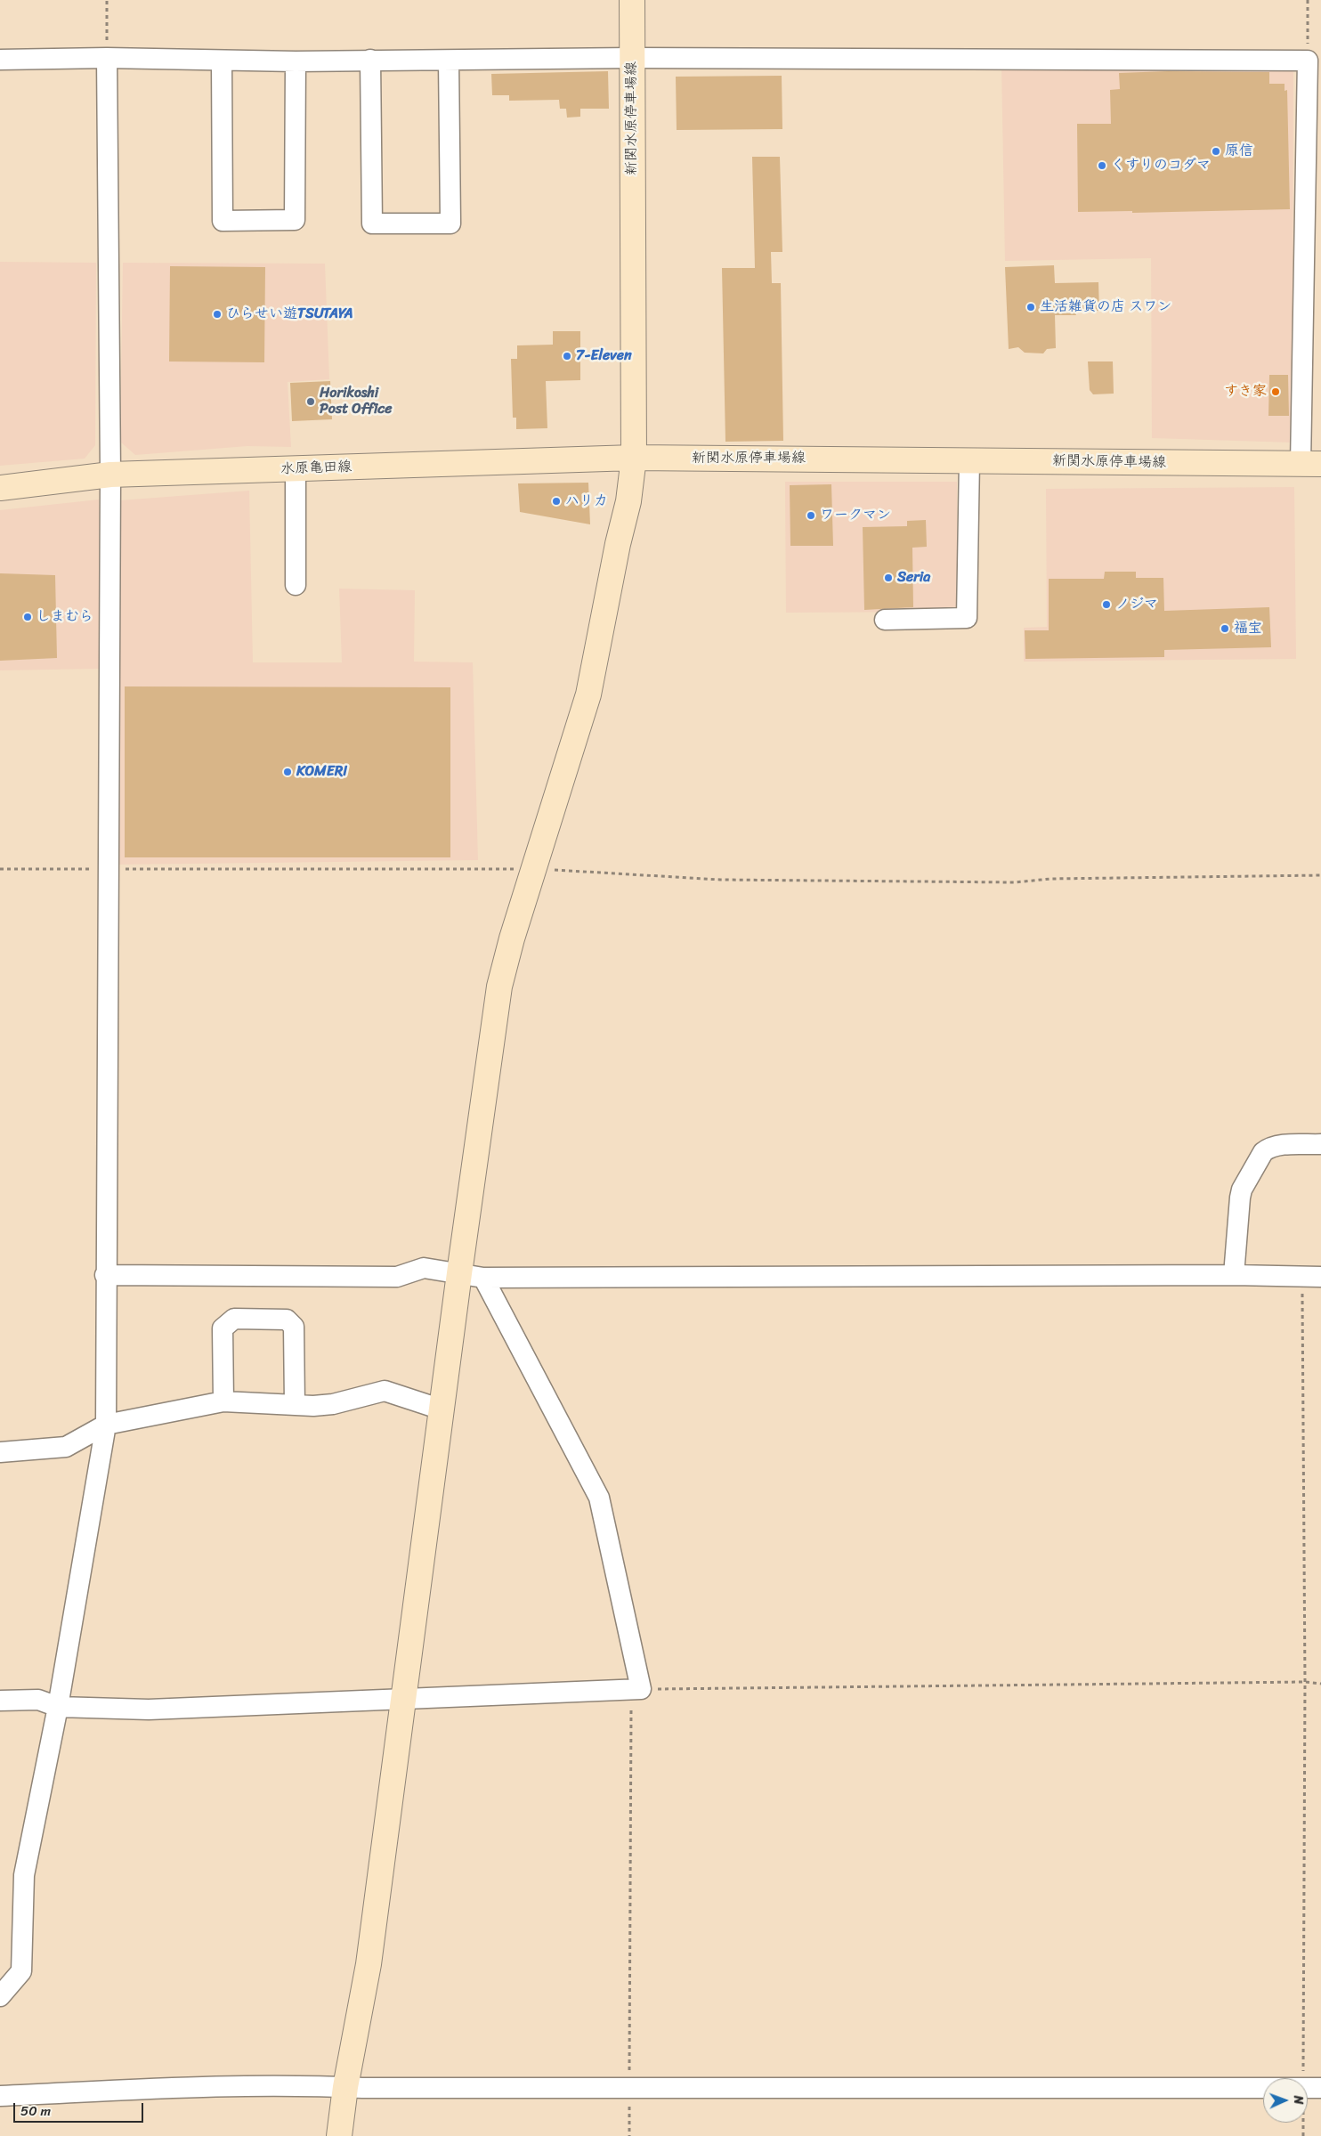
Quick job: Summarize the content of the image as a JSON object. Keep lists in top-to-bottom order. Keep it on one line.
{"streets":{"main road":["新関水原停車場線","水原亀田線"]},"crossings":[["新関水原停車場線","水原亀田線"]],"places":["原信","くすりのコダマ","生活雑貨の店 スワン","ひらせい遊TSUTAYA","7-Eleven","すき家","Horikoshi Post Office","ハリカ","ワークマン","Seria","ノジマ","しまむら","福宝","KOMERI"],"scale_bar":"50 m","north":"right"}
